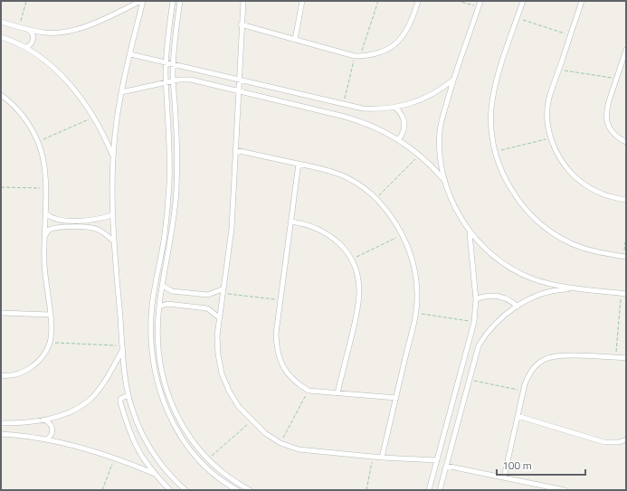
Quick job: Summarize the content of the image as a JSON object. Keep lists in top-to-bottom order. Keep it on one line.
{"scale_bar":"100 m"}
